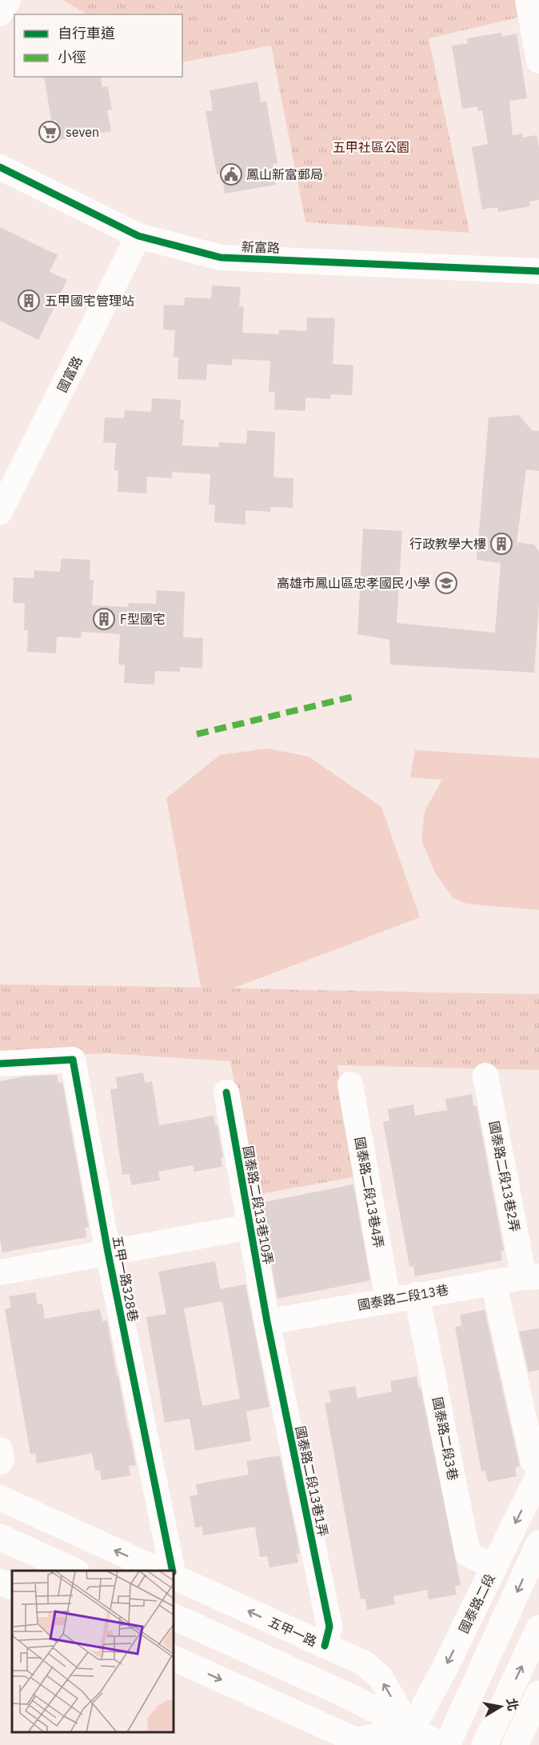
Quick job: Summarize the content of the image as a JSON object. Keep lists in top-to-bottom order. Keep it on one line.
{"streets":{"street":["新富路","國富路","國泰路二段13巷2弄","國泰路二段13巷4弄","國泰路二段13巷10弄","五甲一路328巷","國泰路二段13巷","國泰路二段3巷","國泰路二段13巷1弄","國泰路二段","五甲一路"]},"crossings":[["新富路","國富路"],["國泰路二段13巷2弄","國泰路二段13巷"],["國泰路二段13巷4弄","國泰路二段13巷"],["國泰路二段13巷10弄","國泰路二段13巷"],["國泰路二段13巷10弄","國泰路二段13巷1弄"],["國泰路二段13巷","國泰路二段3巷"],["國泰路二段13巷","國泰路二段13巷1弄"],["國泰路二段3巷","國泰路二段"],["國泰路二段13巷1弄","五甲一路"],["國泰路二段","五甲一路"]],"parks":["五甲社區公園"],"places":{"supermarket":["seven"],"public building":["鳳山新富郵局"],"building":["五甲國宅管理站","行政教學大樓","F型國宅"],"school or university":["高雄市鳳山區忠孝國民小學"]},"legend":["自行車道","小徑"],"north":"right"}
